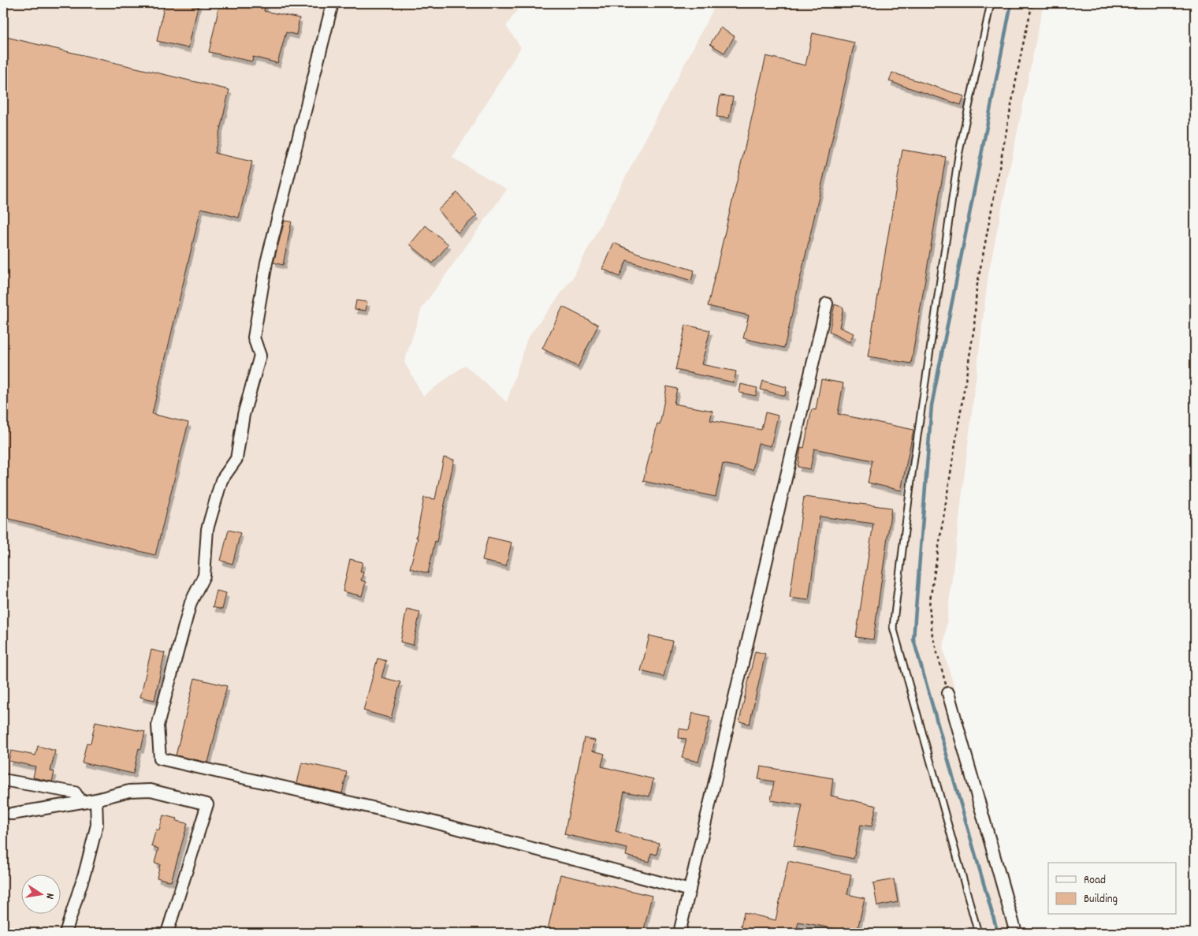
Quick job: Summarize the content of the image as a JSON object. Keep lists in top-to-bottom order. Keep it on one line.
{"legend":["Road","Building"],"north":"right"}
